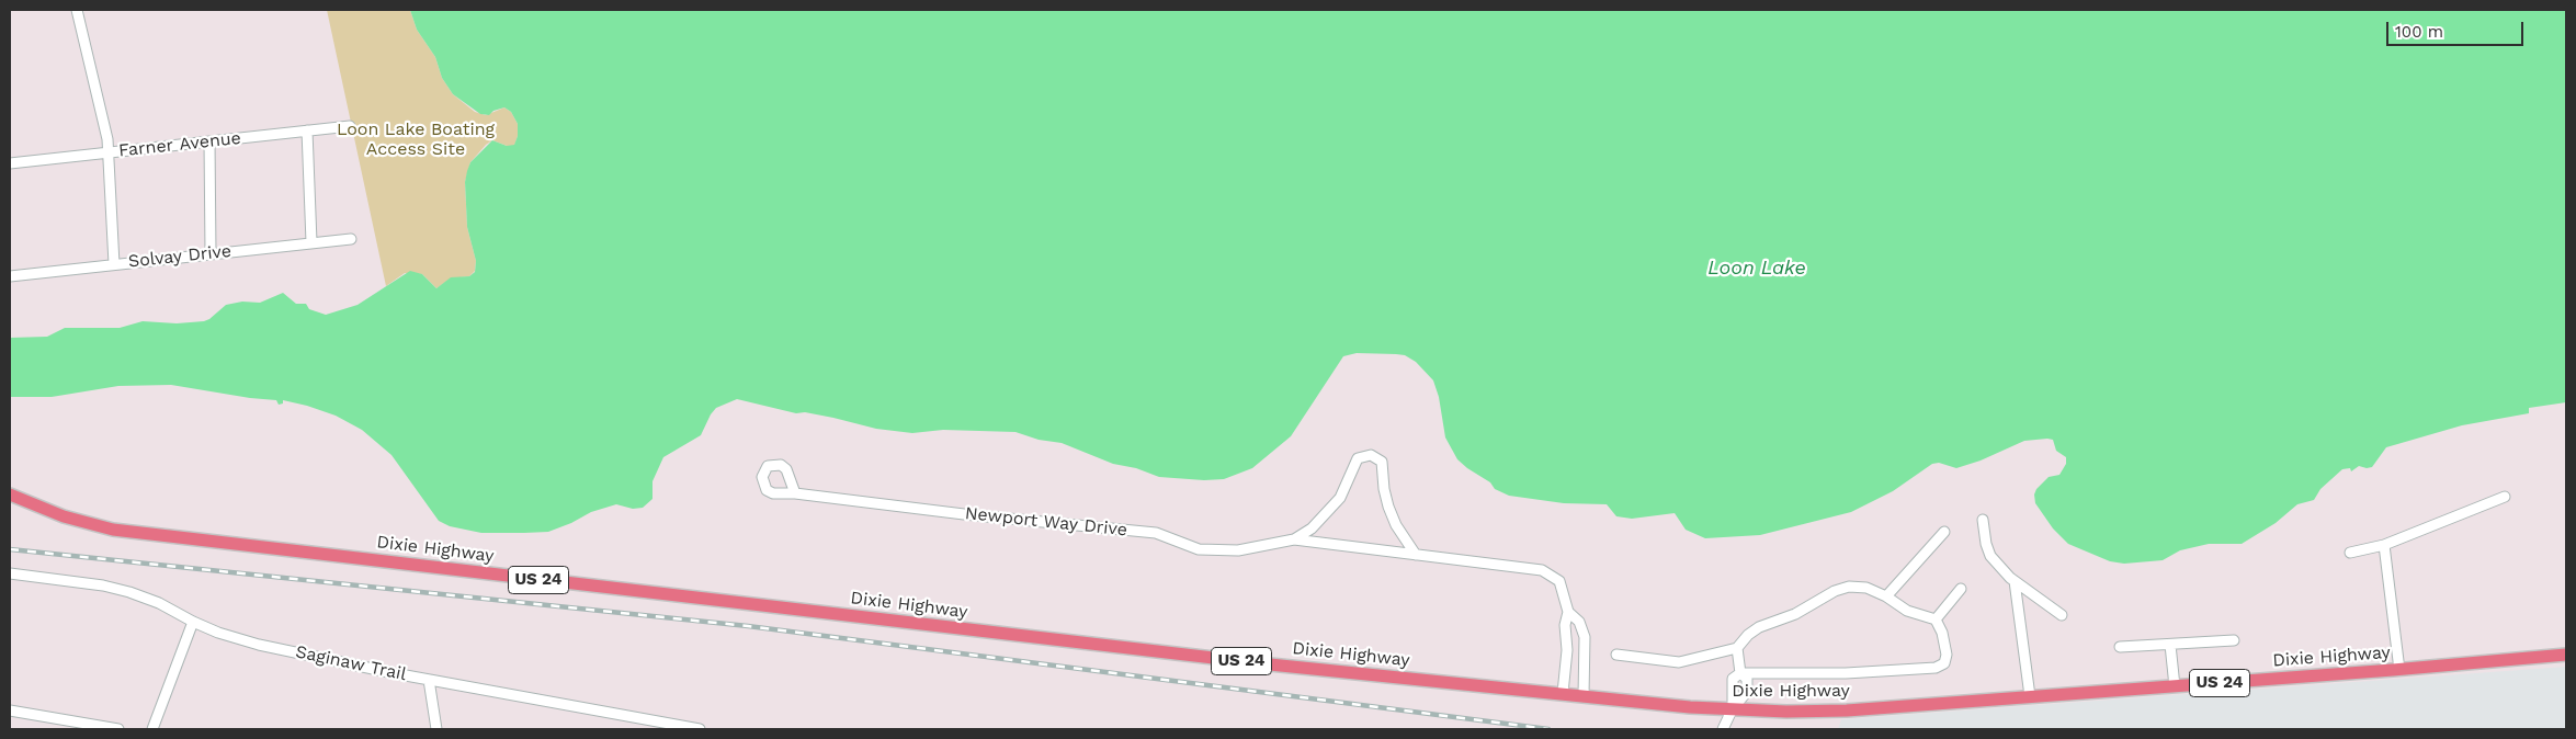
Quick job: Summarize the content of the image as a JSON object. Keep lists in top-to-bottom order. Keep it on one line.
{"streets":{"main road":["Dixie Highway","US 24"],"street":["Farner Avenue","Solvay Drive","Newport Way Drive","Saginaw Trail"]},"crossings":[["Newport Way Drive","Dixie Highway"]],"water":["Loon Lake"],"parks":["Loon Lake Boating Access Site"],"scale_bar":"100 m"}
